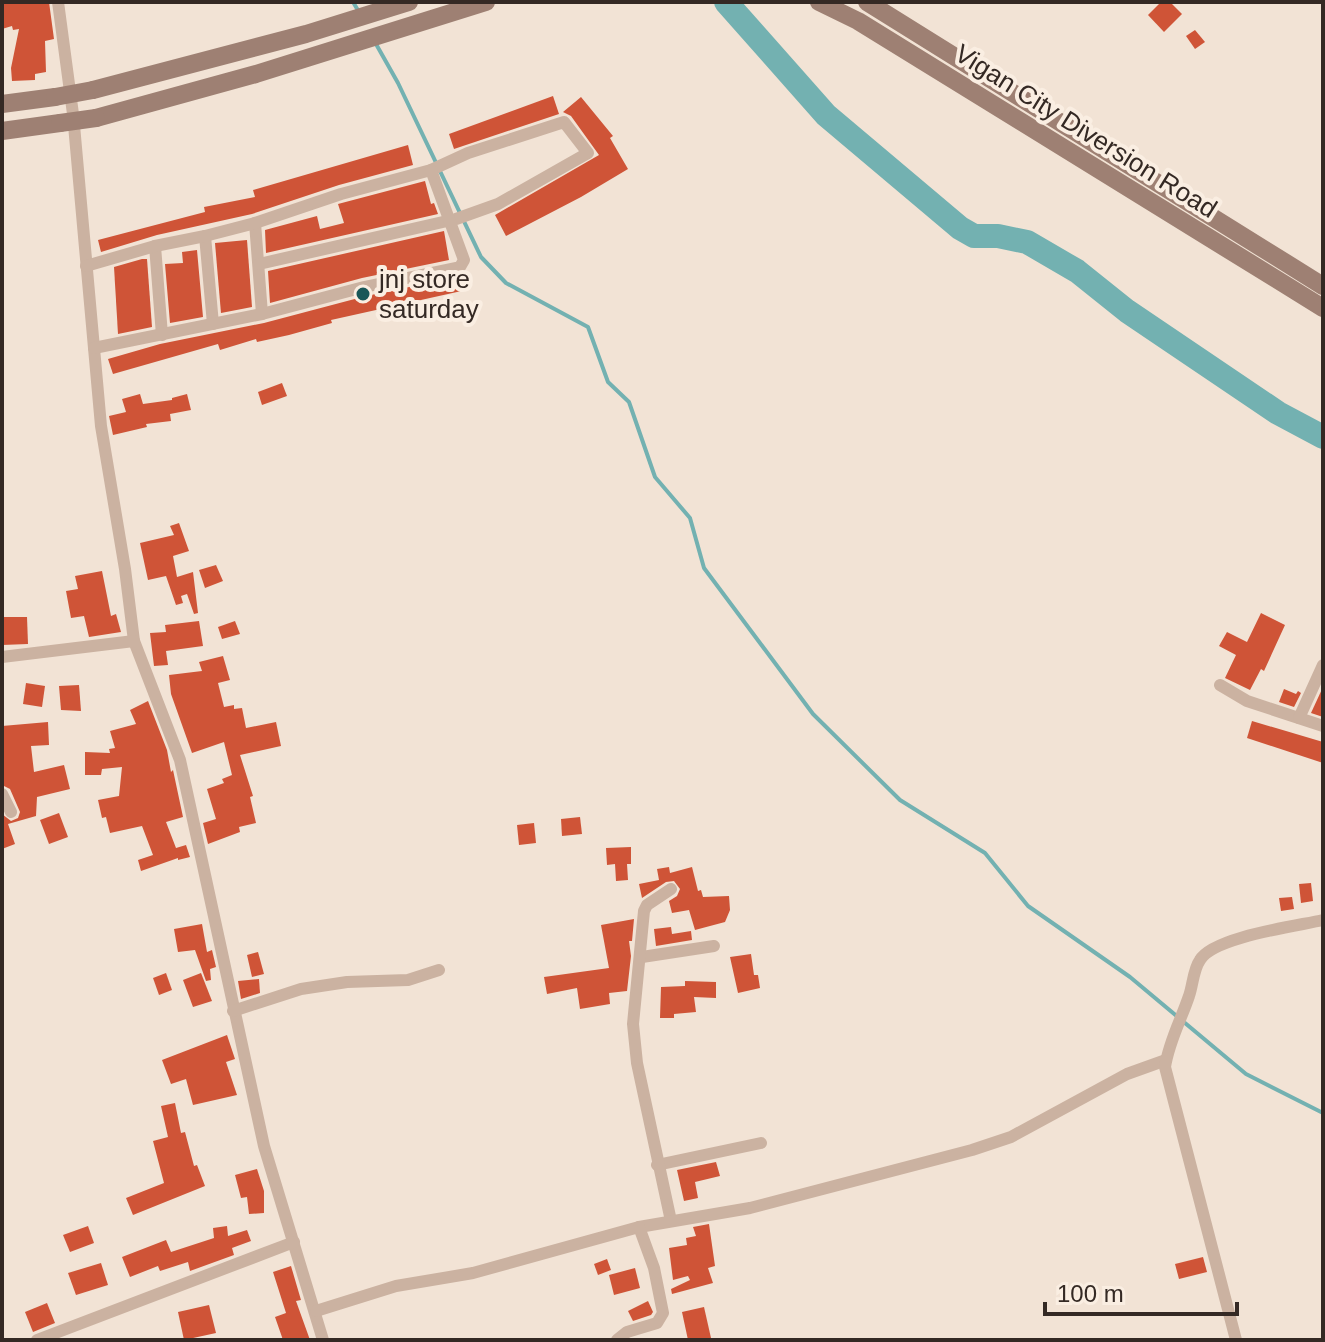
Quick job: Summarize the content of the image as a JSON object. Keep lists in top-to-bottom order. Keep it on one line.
{"streets":{"main road":["Vigan City Diversion Road"]},"places":["jnj store saturday"],"scale_bar":"100 m"}
